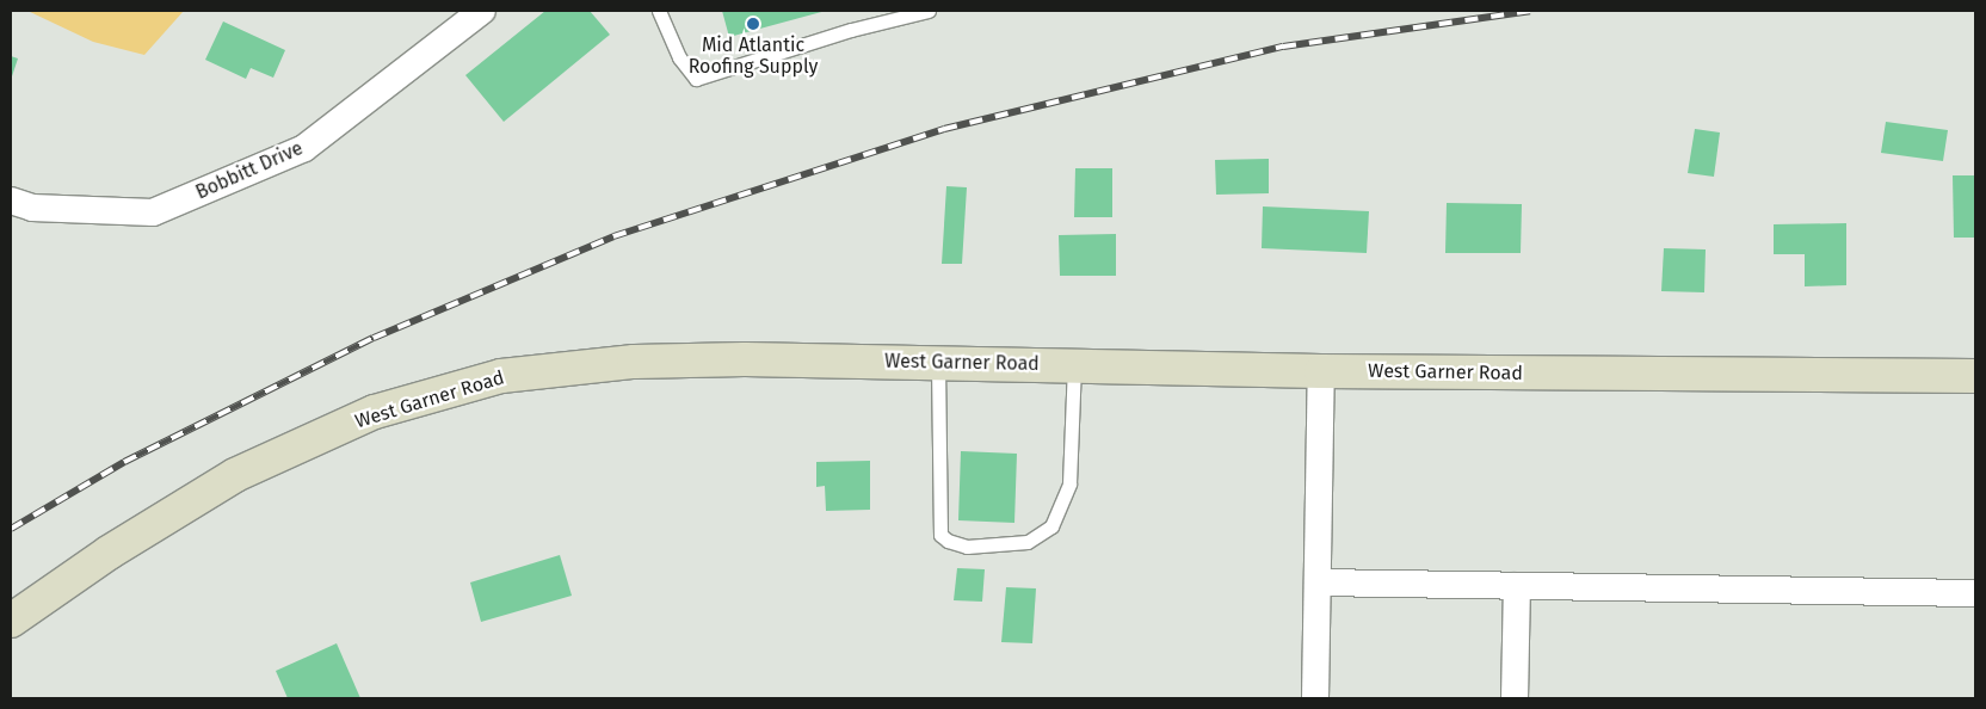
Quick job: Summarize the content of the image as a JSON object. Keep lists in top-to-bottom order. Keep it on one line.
{"streets":{"main road":["West Garner Road"],"street":["Bobbitt Drive"]},"places":["Mid Atlantic Roofing Supply"]}
